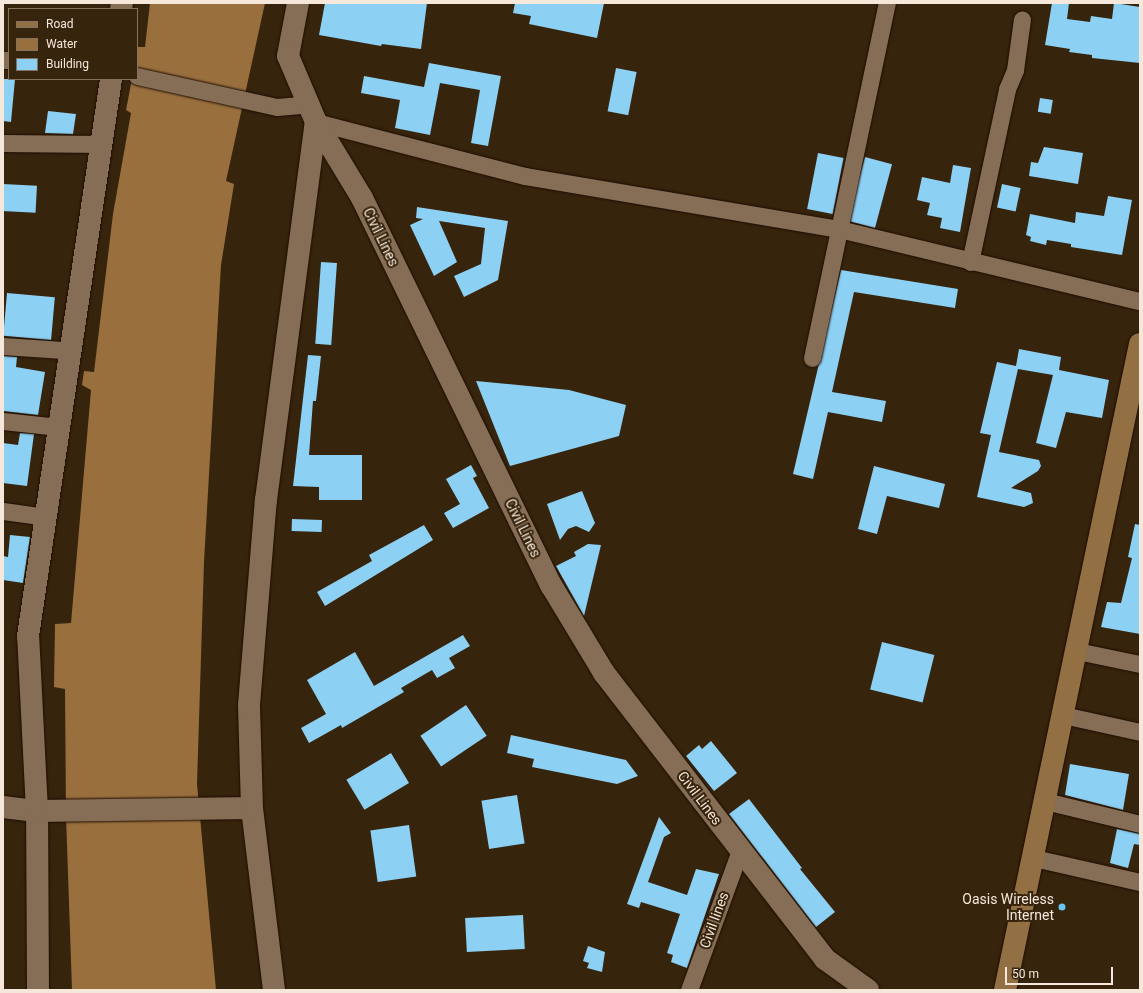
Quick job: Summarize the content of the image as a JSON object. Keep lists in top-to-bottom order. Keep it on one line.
{"streets":{"street":["Civil Lines","Civil lines"]},"crossings":[["Civil Lines","Civil lines"]],"places":["Oasis Wireless Internet"],"legend":["Road","Water","Building"],"scale_bar":"50 m"}
